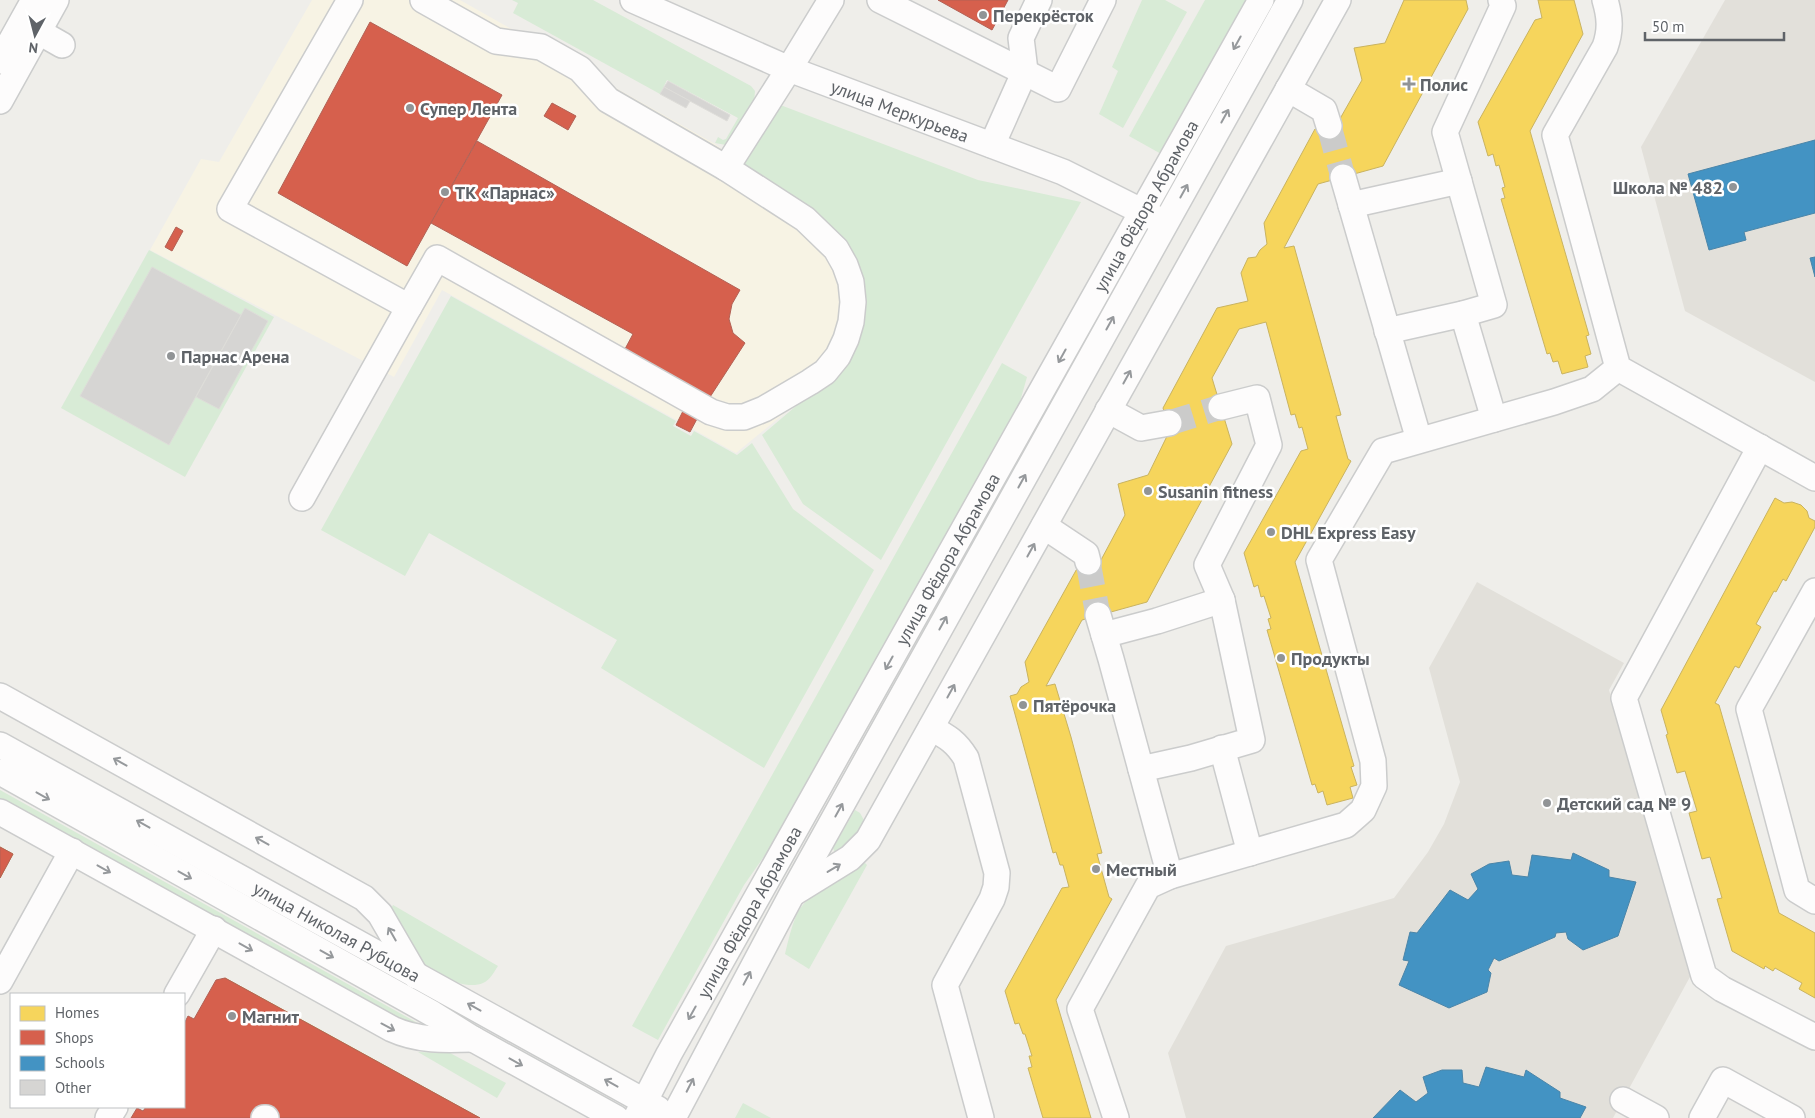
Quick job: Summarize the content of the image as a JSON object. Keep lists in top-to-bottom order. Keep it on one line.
{"streets":{"street":["улица Меркурьева","улица Фёдора Абрамова","улица Николая Рубцова"]},"crossings":[["улица Меркурьева","улица Фёдора Абрамова"],["улица Фёдора Абрамова","улица Николая Рубцова"]],"places":{"other":["Перекрёсток","Супер Лента","Школа № 482","ТК «Парнас»","Парнас Арена","Susanin fitness","DHL Express Easy","Продукты","Пятёрочка","Детский сад № 9","Местный","Магнит"],"health":["Полис"]},"legend":["Homes","Shops","Schools","Other"],"scale_bar":"50 m","north":"bottom"}
